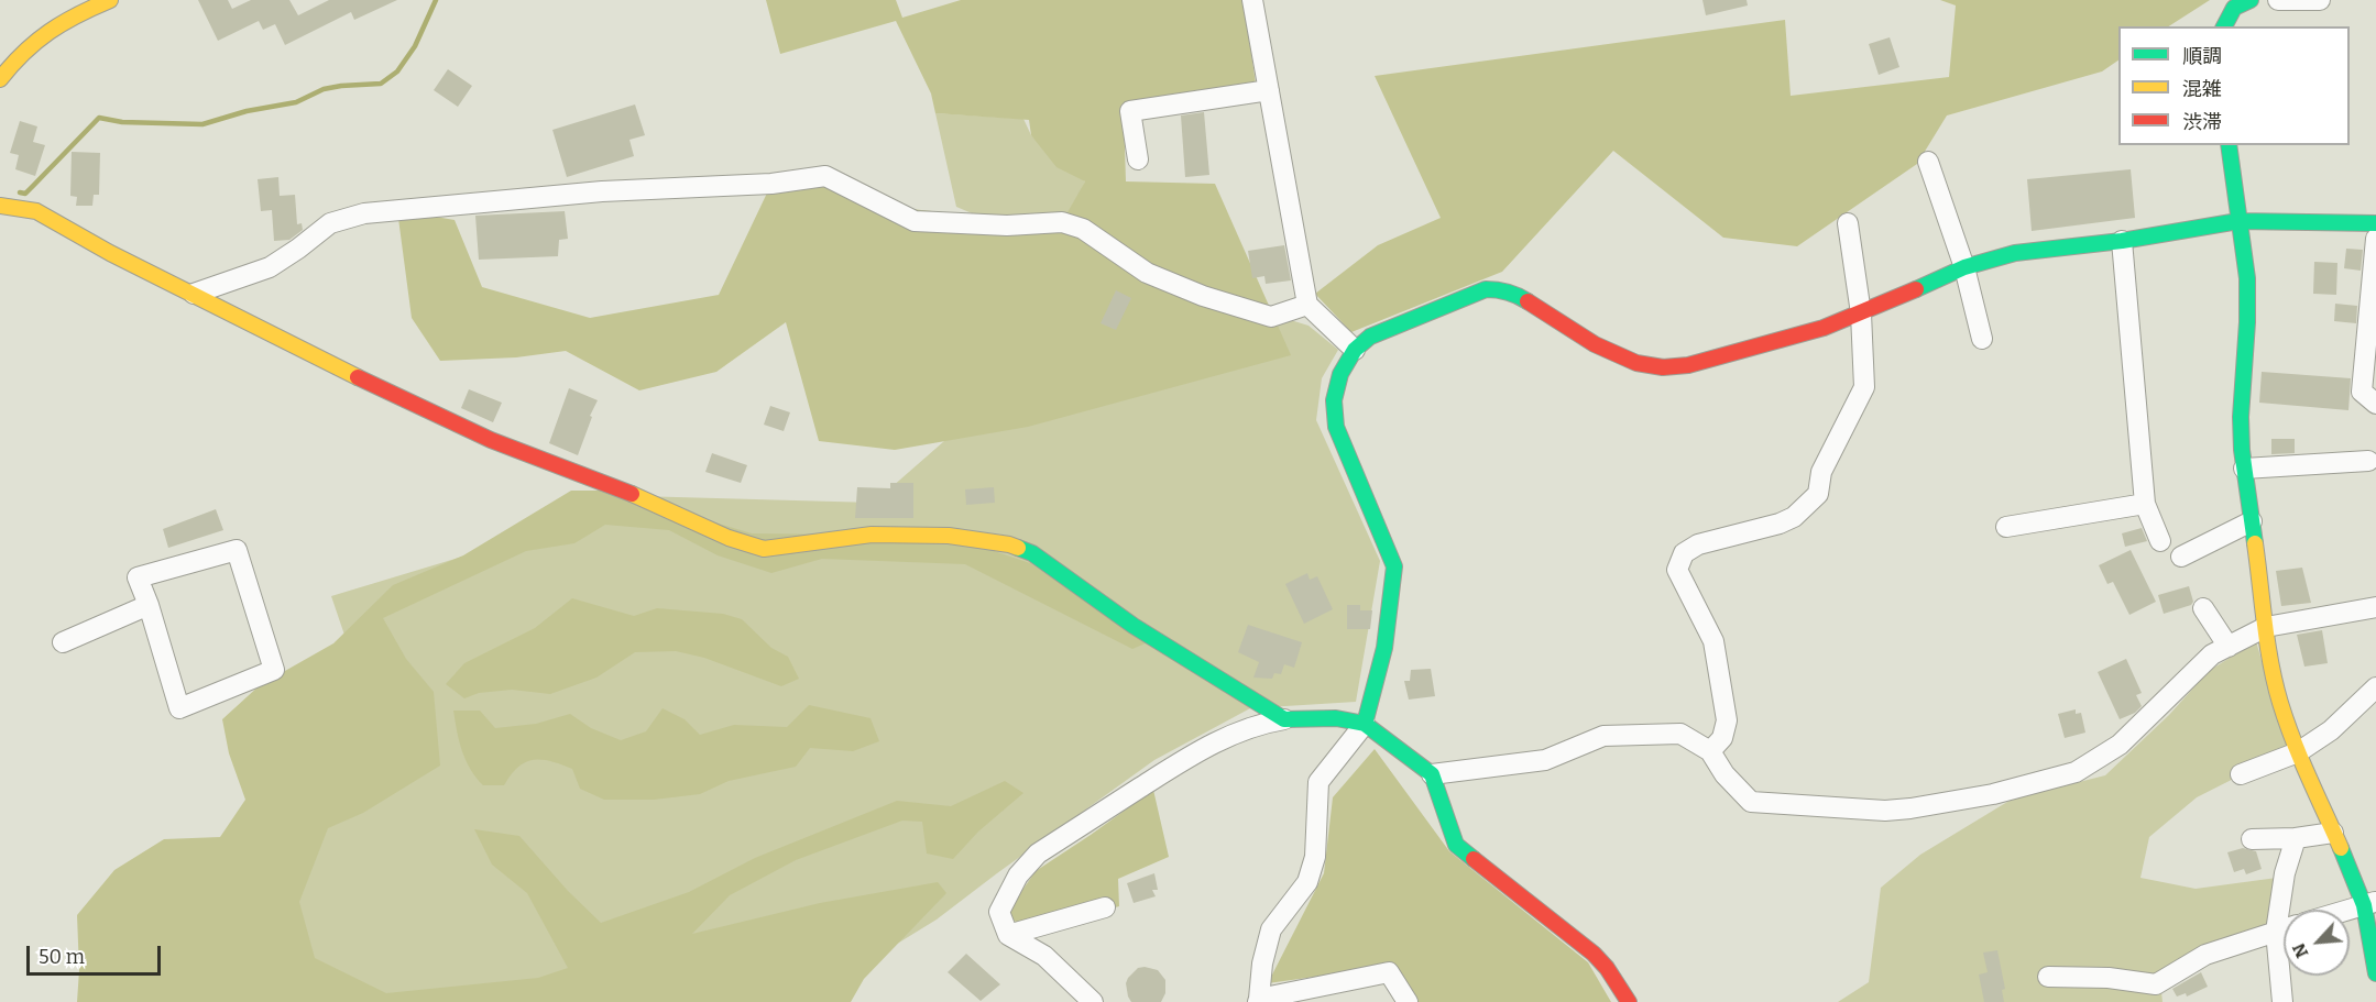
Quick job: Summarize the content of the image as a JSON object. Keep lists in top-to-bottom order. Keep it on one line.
{"legend":["順調","混雑","渋滞"],"scale_bar":"50 m","north":"bottom left"}
